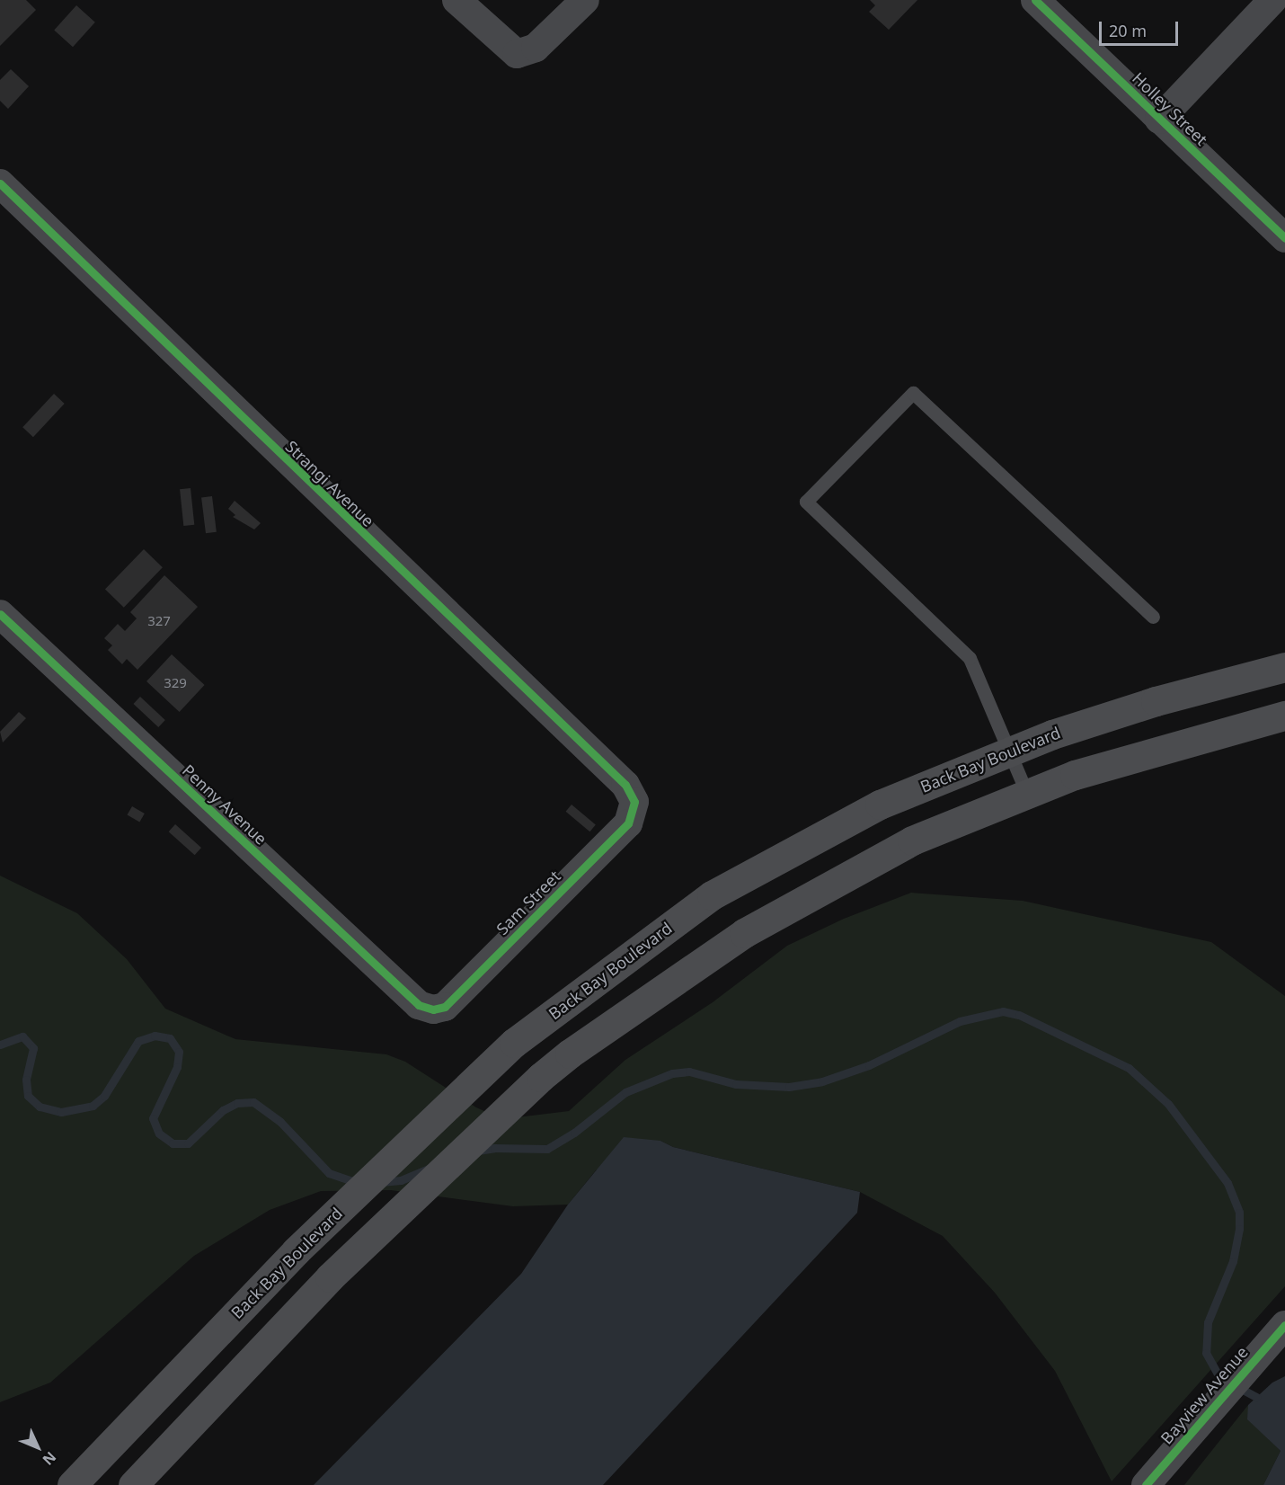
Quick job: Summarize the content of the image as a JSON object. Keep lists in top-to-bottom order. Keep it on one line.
{"streets":{"main road":["Back Bay Boulevard"],"street":["Holley Street","Strangi Avenue","Penny Avenue","Sam Street","Bayview Avenue"]},"crossings":[["Strangi Avenue","Sam Street"],["Penny Avenue","Sam Street"]],"house_numbers":["327","329"],"scale_bar":"20 m","north":"bottom right"}
